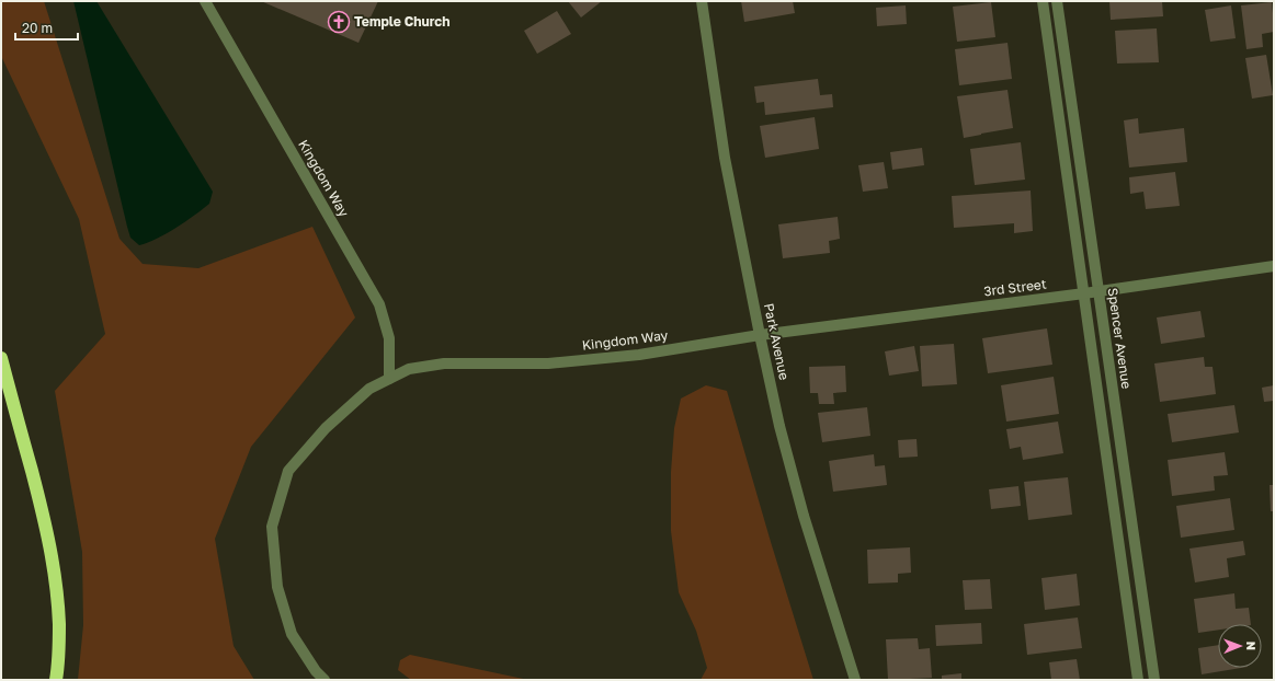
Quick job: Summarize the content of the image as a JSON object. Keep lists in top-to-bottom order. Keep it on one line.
{"streets":{"street":["Kingdom Way","3rd Street","Spencer Avenue","Park Avenue"]},"crossings":[["Kingdom Way","3rd Street"],["Kingdom Way","Park Avenue"],["3rd Street","Spencer Avenue"],["3rd Street","Park Avenue"]],"places":{"church":["Temple Church"]},"scale_bar":"20 m","north":"right"}
